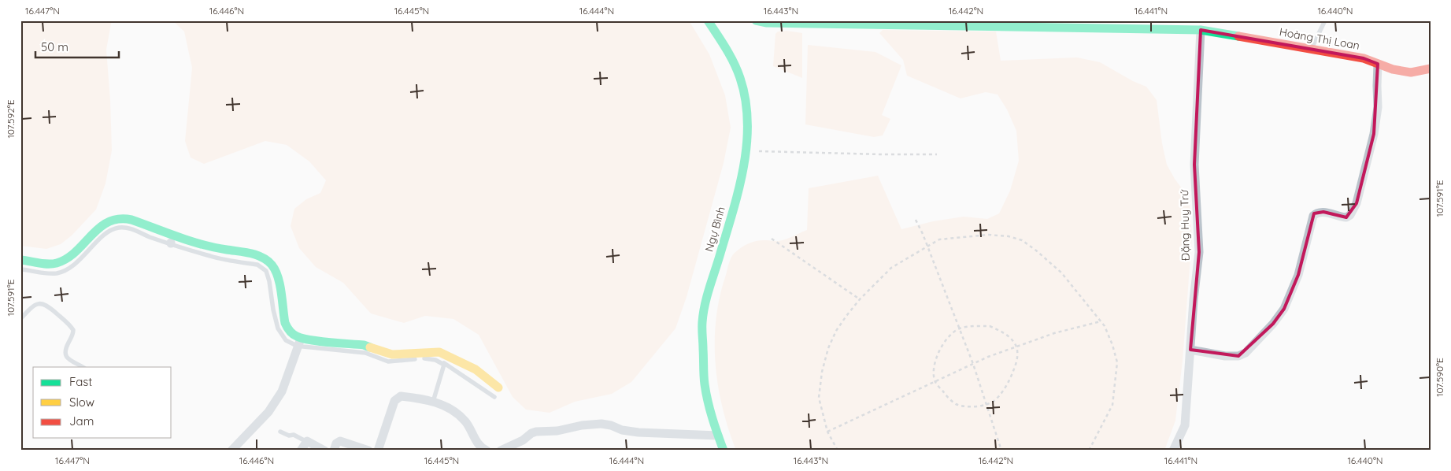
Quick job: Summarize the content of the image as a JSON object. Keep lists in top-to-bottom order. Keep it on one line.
{"streets":{"main road":["Hoàng Thị Loan","Ngự Bình"],"street":["Đặng Huy Trứ"]},"crossings":[["Hoàng Thị Loan","Đặng Huy Trứ"]],"legend":["Fast","Slow","Jam"],"scale_bar":"50 m","coordinates":["16.447°N","16.446°N","16.445°N","16.444°N","16.443°N","16.442°N","16.441°N","16.440°N","107.592°E","107.591°E","107.590°E"]}
